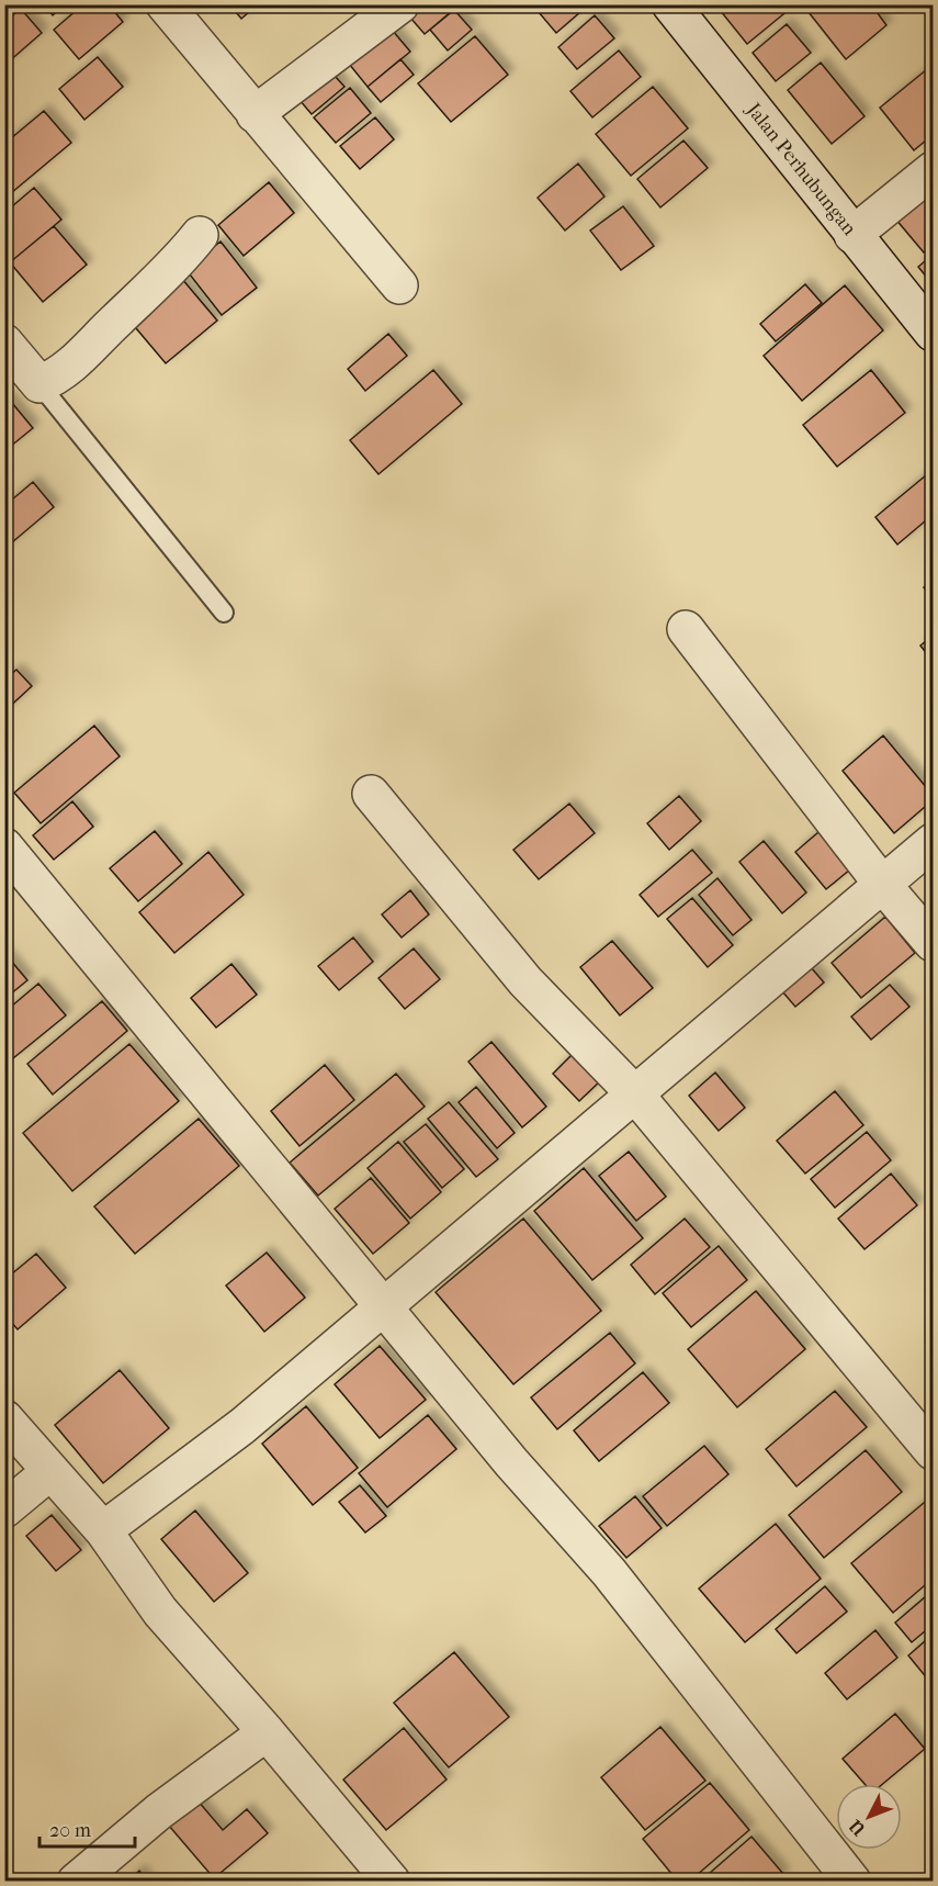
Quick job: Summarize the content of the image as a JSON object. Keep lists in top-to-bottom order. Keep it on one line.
{"streets":{"street":["Jalan Perhubungan"]},"scale_bar":"20 m","north":"bottom left"}
